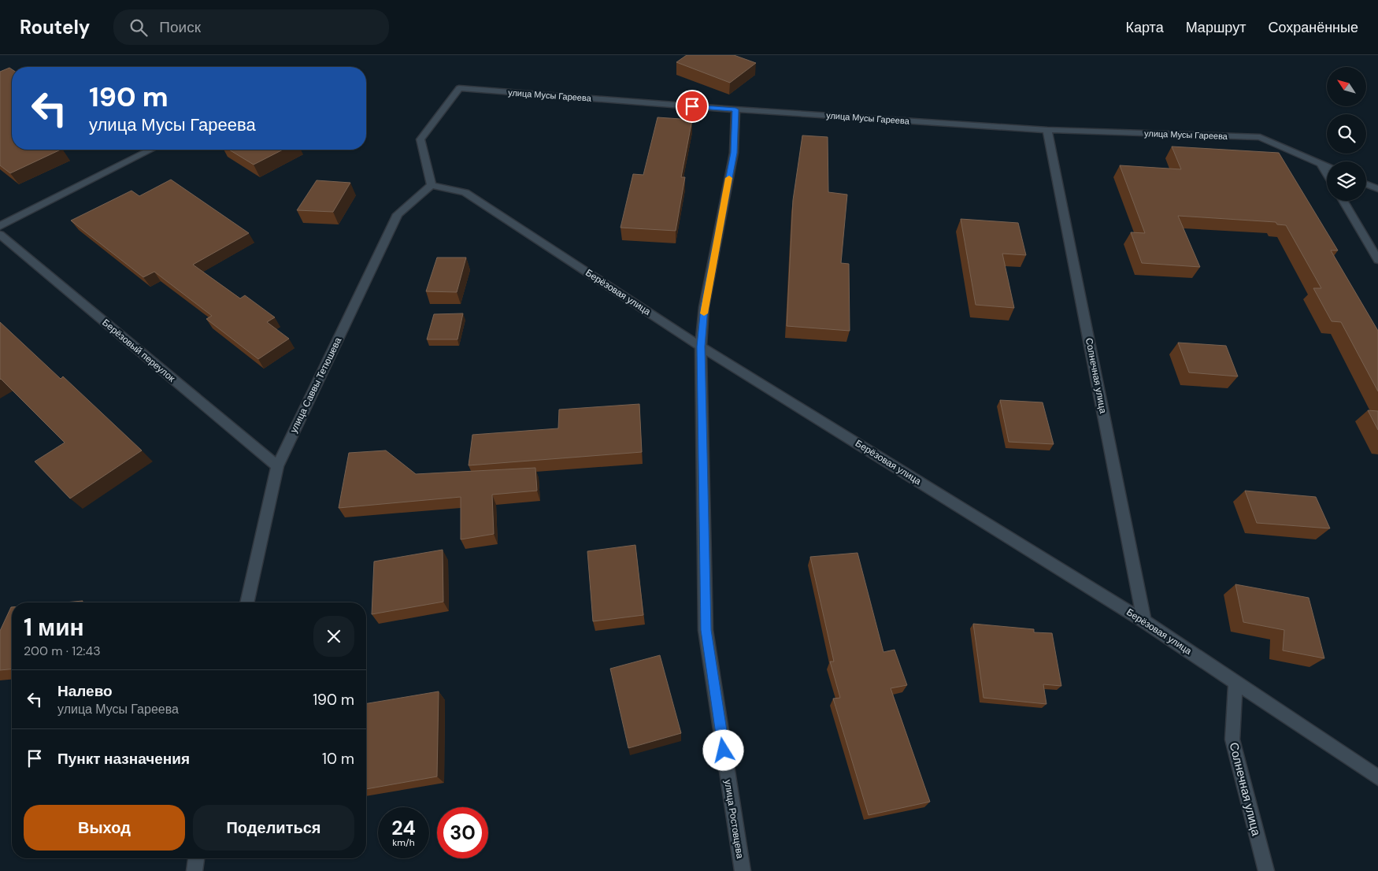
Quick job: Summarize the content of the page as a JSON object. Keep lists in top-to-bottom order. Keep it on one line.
{"streets":{"street":["улица Мусы Гареева","Берёзовая улица","Берёзовый переулок","Солнечная улица","улица Саввы Тетюшева","улица Ростовцева"]},"crossings":[["улица Мусы Гареева","Берёзовая улица"],["улица Мусы Гареева","Солнечная улица"],["улица Мусы Гареева","улица Саввы Тетюшева"],["улица Мусы Гареева","улица Ростовцева"],["Берёзовая улица","Солнечная улица"],["Берёзовая улица","улица Саввы Тетюшева"],["Берёзовая улица","улица Ростовцева"],["Берёзовый переулок","улица Саввы Тетюшева"]],"north":"top left","page":{"header":"Routely","search":"Поиск","nav":["Карта","Маршрут","Сохранённые"],"turn":["190 m","улица Мусы Гареева"],"heading":["1 мин","200 m · 12:43"],"list":[{"name":"Налево","note":"улица Мусы Гареева","value":"190 m"},{"name":"Пункт назначения","value":"10 m"}],"buttons":["Выход","Поделиться"],"speed":"24 km/h","limit":"30"}}
